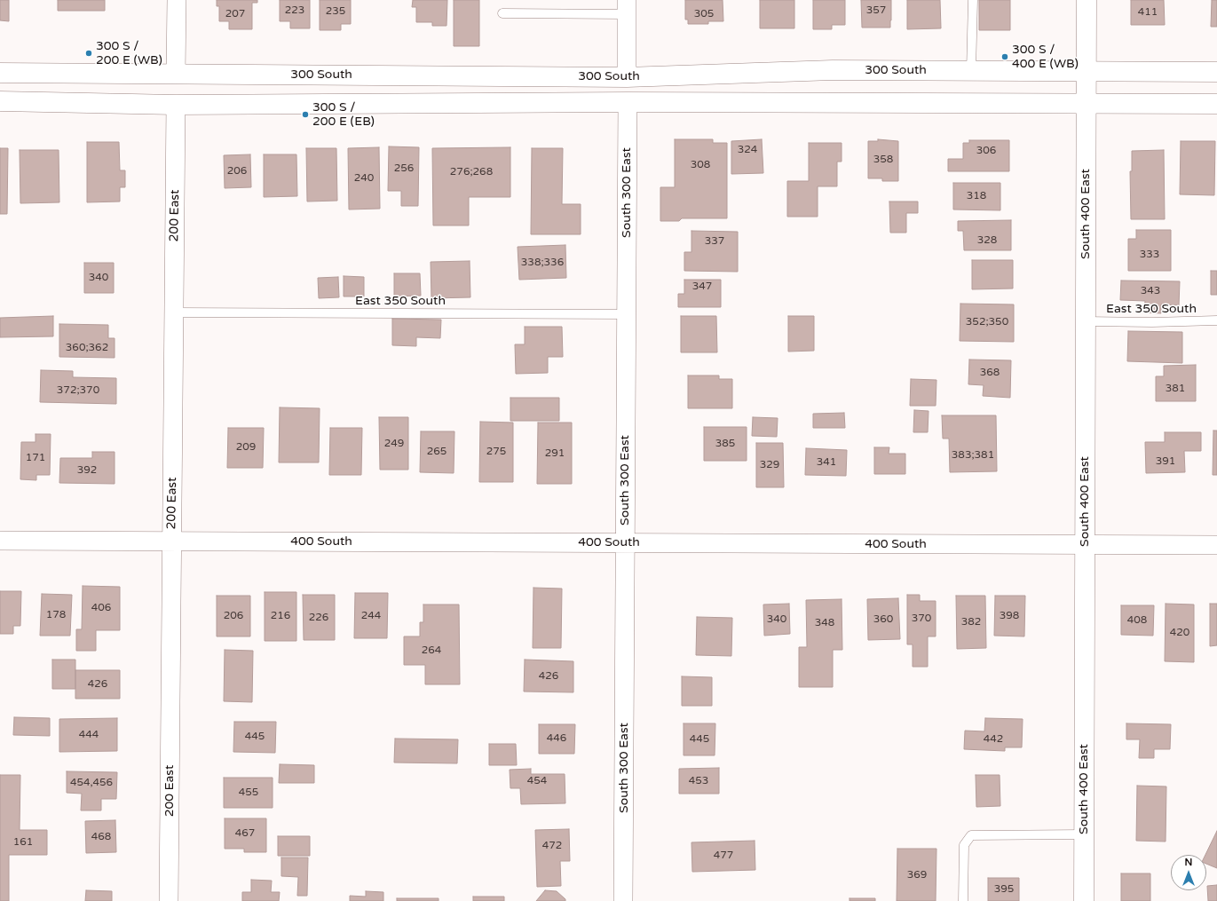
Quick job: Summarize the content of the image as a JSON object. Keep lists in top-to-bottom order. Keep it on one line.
{"streets":{"main road":["300 South","South 400 East"],"street":["South 300 East","200 East","400 South"],"lane":["East 350 South"]},"crossings":[["300 South","South 300 East"],["300 South","South 400 East"],["300 South","200 East"],["South 300 East","East 350 South"],["South 300 East","400 South"],["South 400 East","East 350 South"],["South 400 East","400 South"],["200 East","East 350 South"],["200 East","400 South"]],"places":["300 S / 200 E (WB)","300 S / 400 E (WB)","300 S / 200 E (EB)"],"house_numbers":["223","357","235","411","207","305","324","306","358","308","256","206","276;268","240","318","328","337","333","338;336","340","347","343","352;350","360;362","368","381","372;370","249","385","209","265","275","291","383;381","171","391","341","329","392","406","178","206","216","244","398","226","370","340","360","408","382","348","420","264","426","426","444","445","446","445","442","454","453","454,456","455","467","468","161","472","477","369","395"],"north":"top"}
